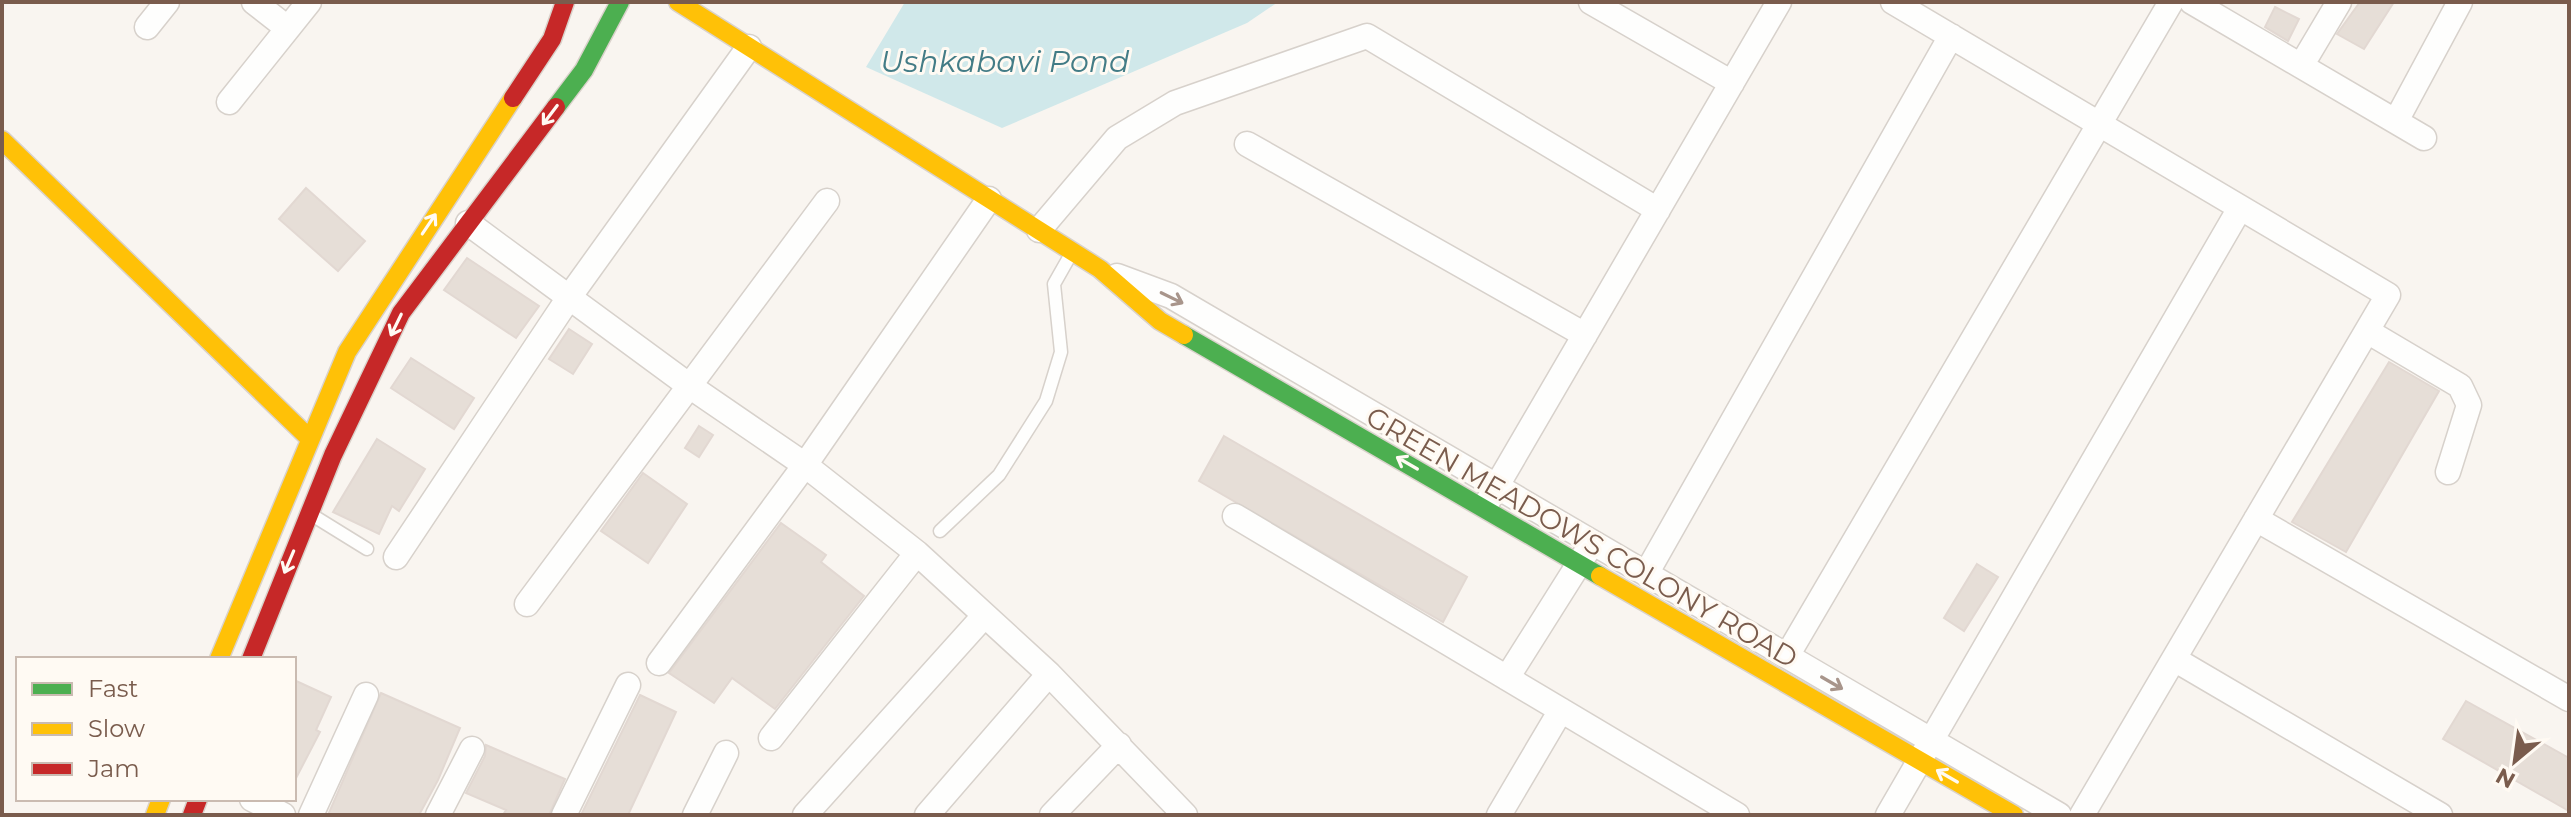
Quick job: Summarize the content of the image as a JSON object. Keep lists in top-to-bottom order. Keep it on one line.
{"streets":{"street":["GREEN MEADOWS COLONY ROAD"]},"water":["Ushkabavi Pond"],"legend":["Fast","Slow","Jam"],"north":"bottom left"}
